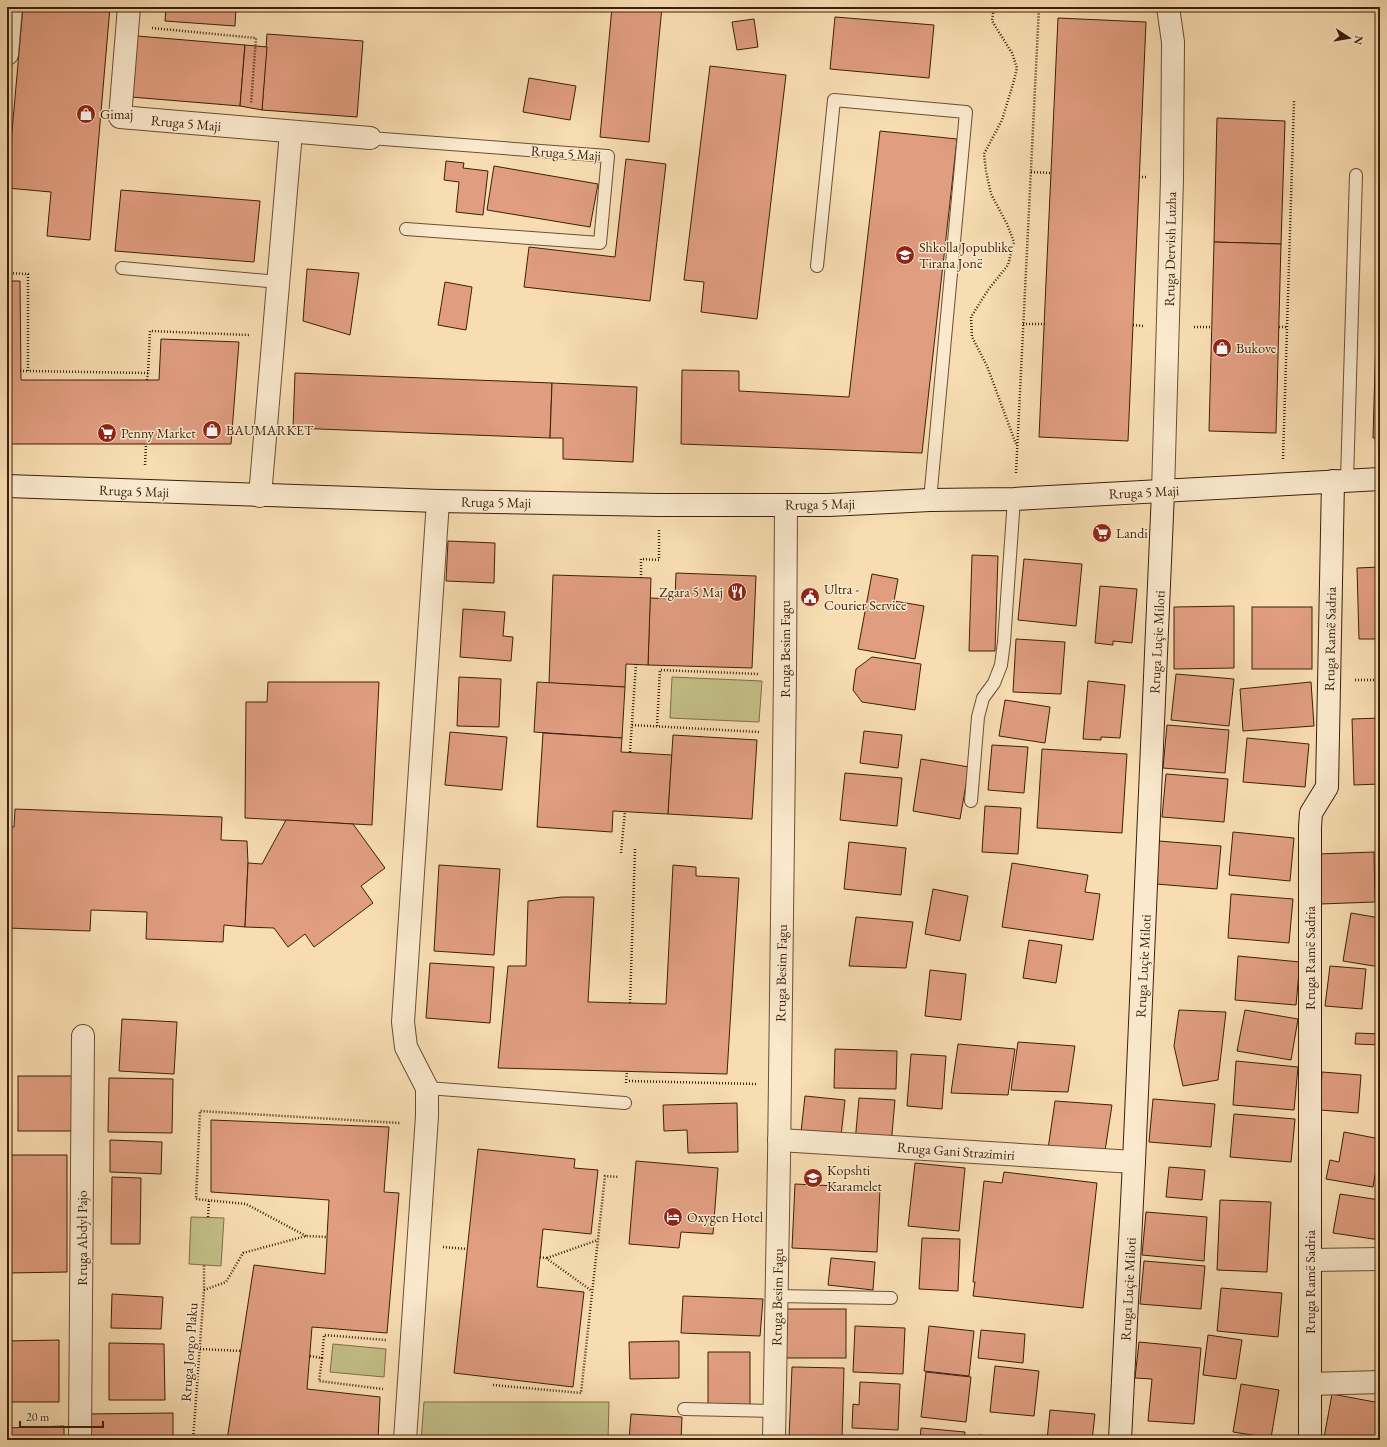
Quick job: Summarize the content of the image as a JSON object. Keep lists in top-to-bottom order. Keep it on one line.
{"streets":{"street":["Rruga 5 Maji","Rruga Dervish Luzha","Rruga Ramë Sadria","Rruga Luçie Miloti","Rruga Besim Fagu","Rruga Gani Strazimiri","Rruga Abdyl Pajo"],"path":["Rruga Jorgo Plaku"]},"crossings":[["Rruga 5 Maji","Rruga Dervish Luzha"],["Rruga 5 Maji","Rruga Ramë Sadria"],["Rruga 5 Maji","Rruga Luçie Miloti"],["Rruga 5 Maji","Rruga Besim Fagu"],["Rruga Dervish Luzha","Rruga Luçie Miloti"],["Rruga Luçie Miloti","Rruga Gani Strazimiri"],["Rruga Besim Fagu","Rruga Gani Strazimiri"]],"places":{"shop":["Gimaj","Bukove","BAUMARKET"],"school or university":["Shkolla Jopublike Tirana Jonë","Kopshti Karamelet"],"supermarket":["Penny Market","Landi"],"restaurant":["Zgara 5 Maj"],"public building":["Ultra - Courier Service"],"hotel":["Oxygen Hotel"]},"scale_bar":"20 m","north":"right"}
